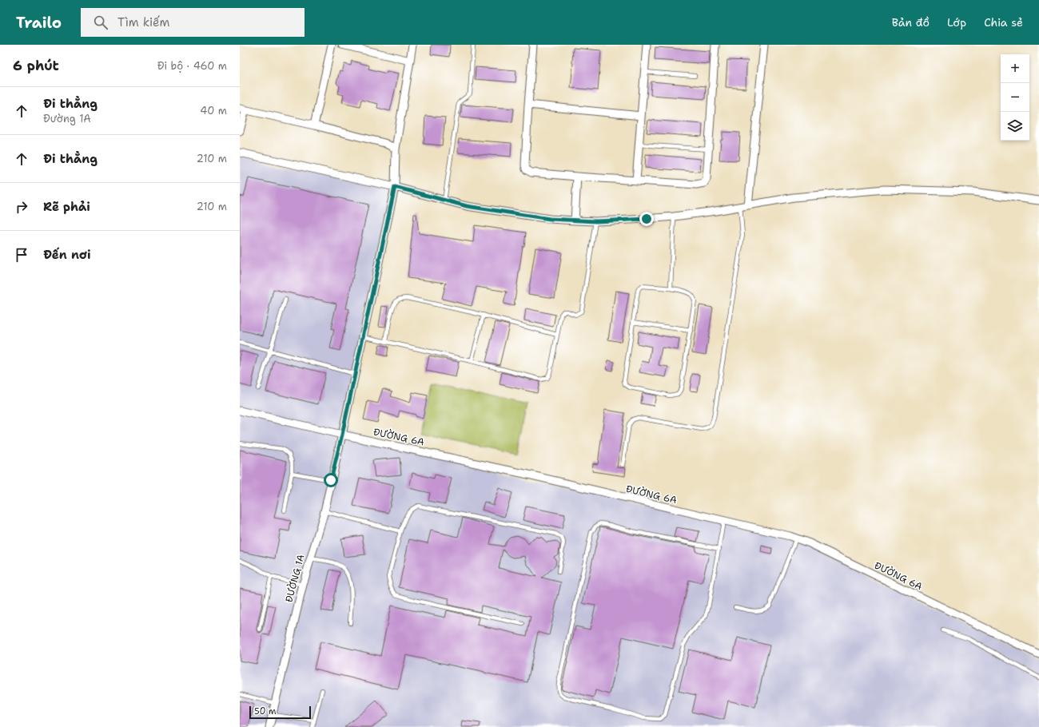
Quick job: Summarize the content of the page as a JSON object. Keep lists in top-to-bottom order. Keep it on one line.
{"streets":{"street":["ĐƯỜNG 6A","ĐƯỜNG 1A"]},"crossings":[["ĐƯỜNG 6A","ĐƯỜNG 1A"]],"scale_bar":"50 m","page":{"header":"Trailo","search":"Tìm kiếm","nav":["Bản đồ","Lớp","Chia sẻ"],"heading":["6 phút","Đi bộ · 460 m"],"map_buttons":["+","−"],"list":[["Đi thẳng","Đường 1A","40 m"],["Đi thẳng","210 m"],["Rẽ phải","210 m"],"Đến nơi"],"scale":"50 m"}}
